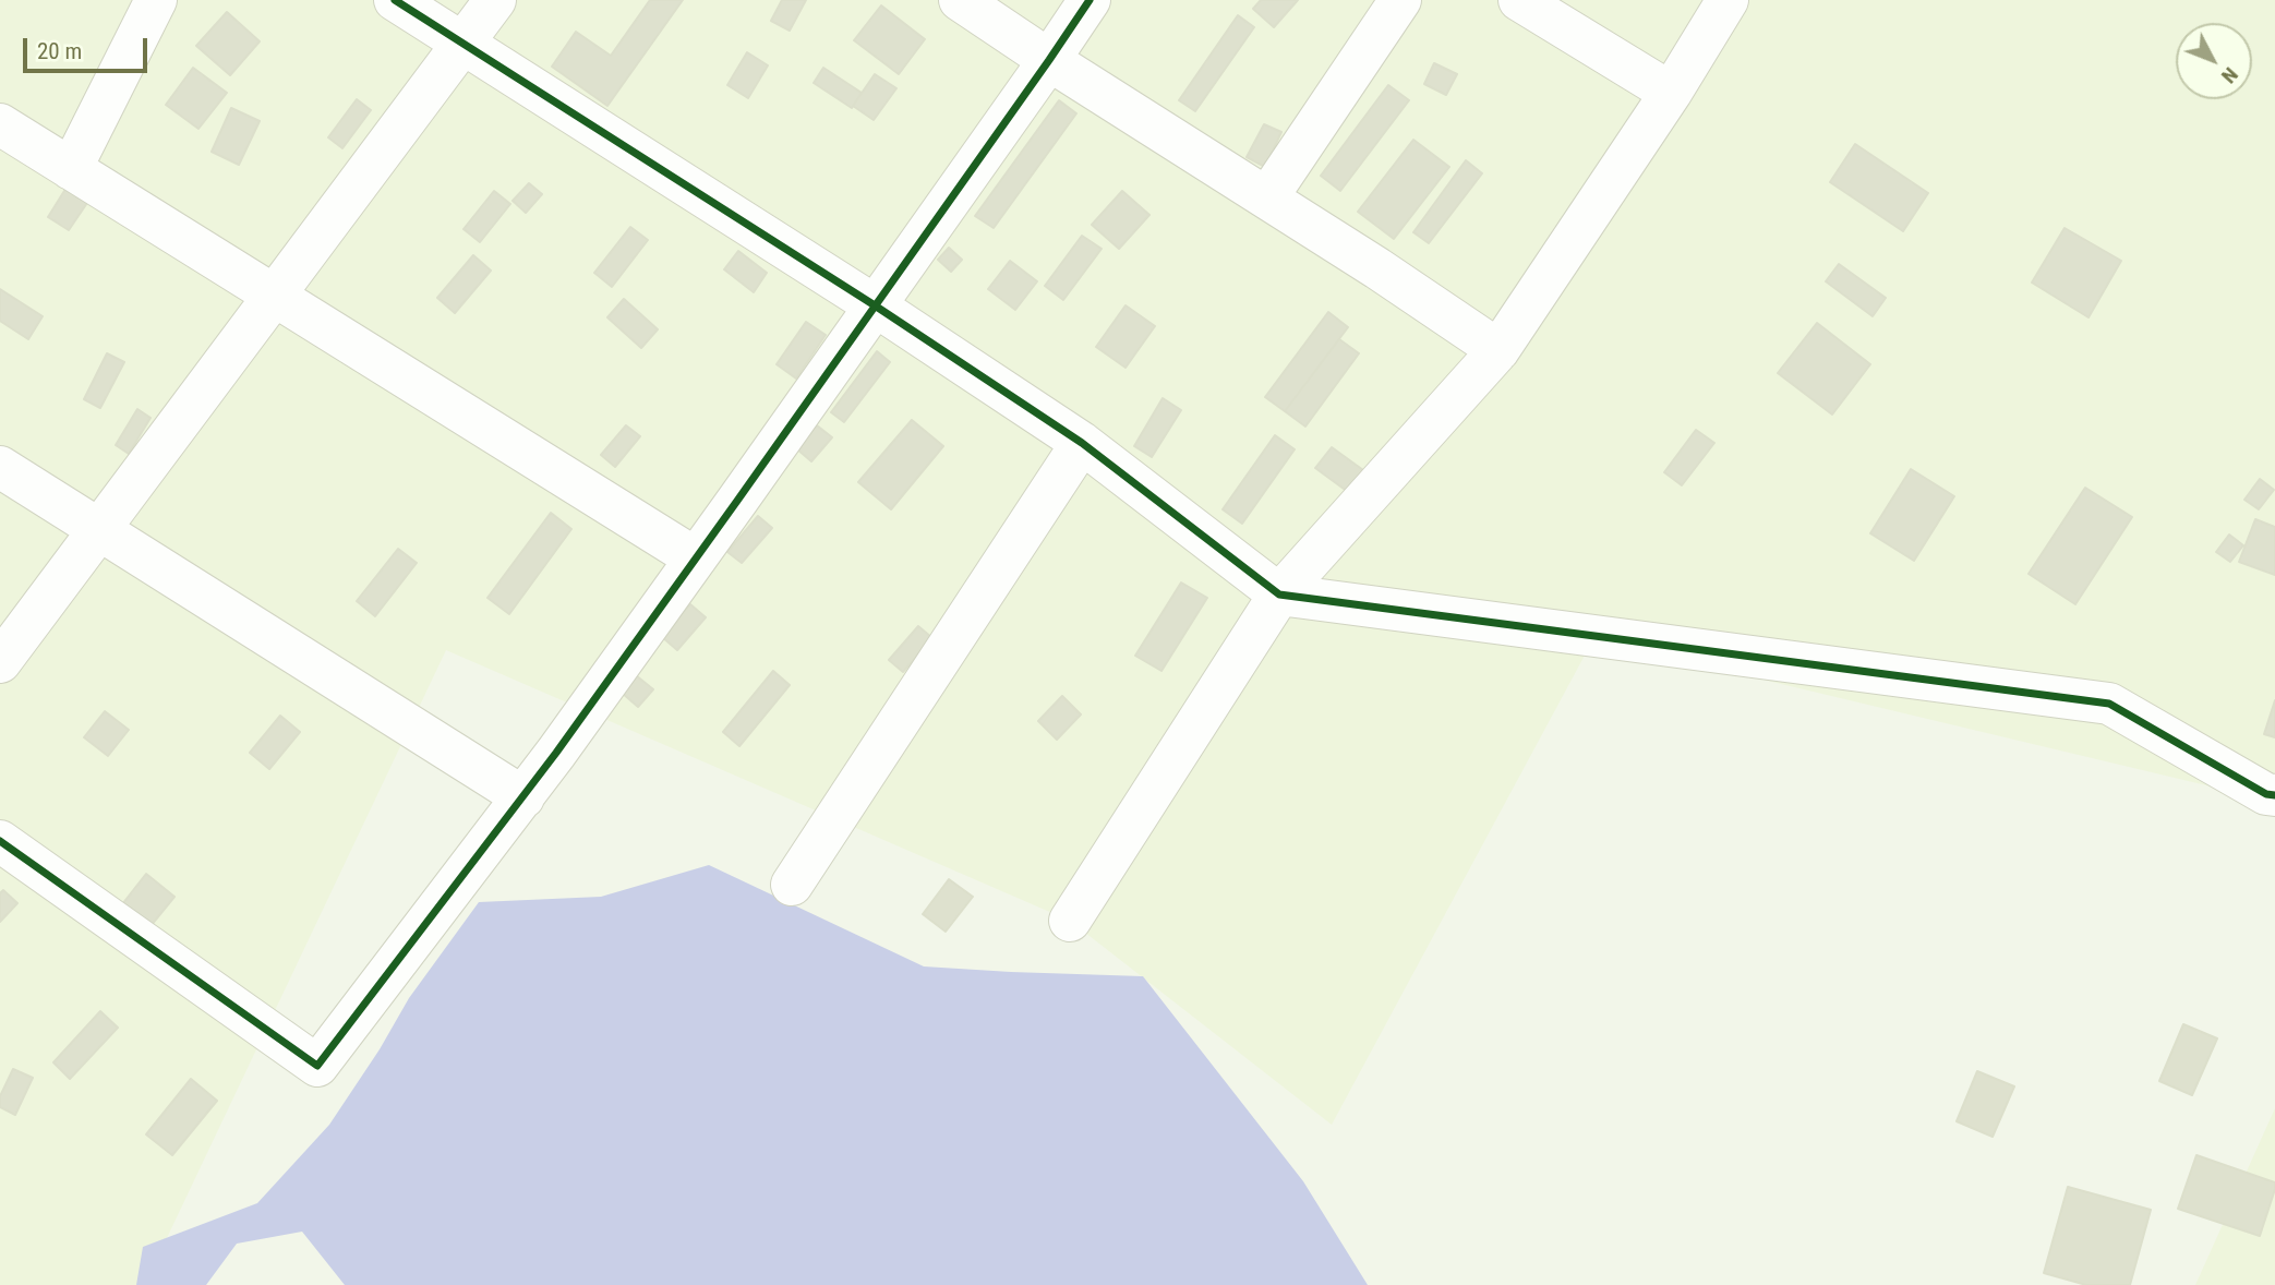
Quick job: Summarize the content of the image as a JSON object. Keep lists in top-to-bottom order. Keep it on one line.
{"scale_bar":"20 m","north":"bottom right"}
